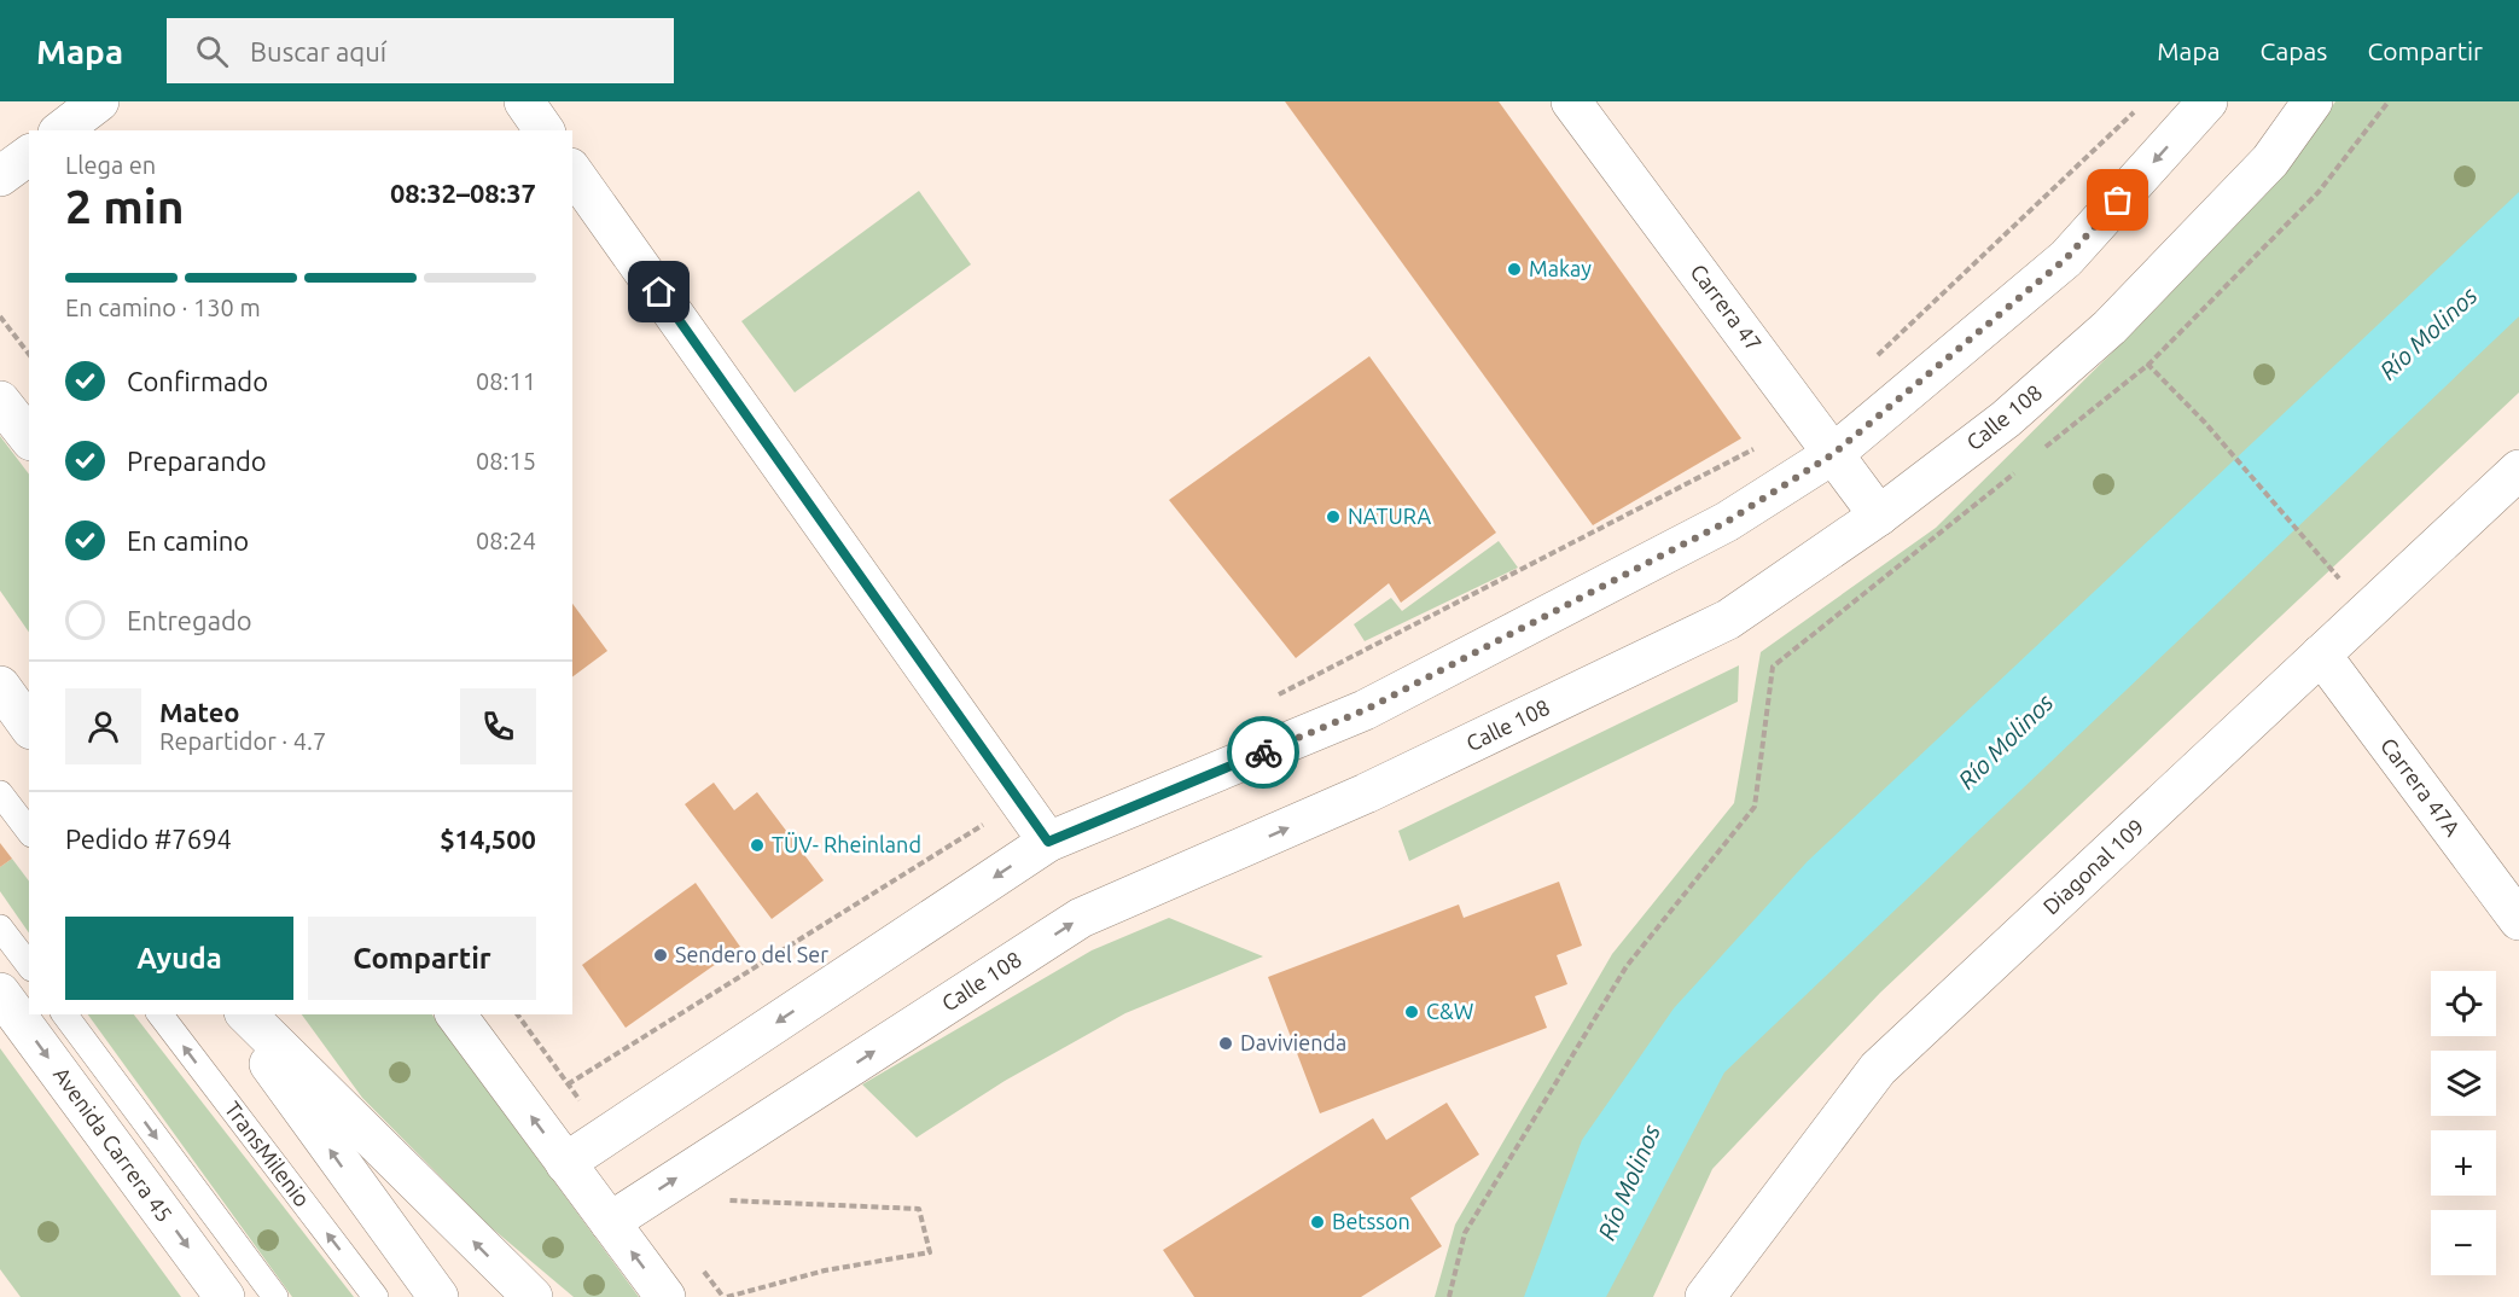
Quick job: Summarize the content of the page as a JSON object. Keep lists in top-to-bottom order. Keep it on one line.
{"streets":{"main road":["Carrera 47","Calle 108","Carrera 47A","Diagonal 109","Avenida Carrera 45"],"lane":["TransMilenio"]},"crossings":[["Carrera 47","Calle 108"],["Carrera 47A","Diagonal 109"]],"water":["Río Molinos"],"places":["Makay","NATURA","TÜV- Rheinland","Sendero del Ser","C&W","Davivienda","Betsson"],"page":{"header":"Mapa","search":"Buscar aquí","nav":["Mapa","Capas","Compartir"],"heading":["2 min","Llega en","08:32–08:37"],"panel":["Mateo","Repartidor · 4.7","Pedido #7694","$14,500"],"bar":"En camino · 130 m","list":[["Confirmado","08:11"],["Preparando","08:15"],["En camino","08:24"],"Entregado"],"buttons":["Ayuda","Compartir"],"map_buttons":["+","−"]}}
